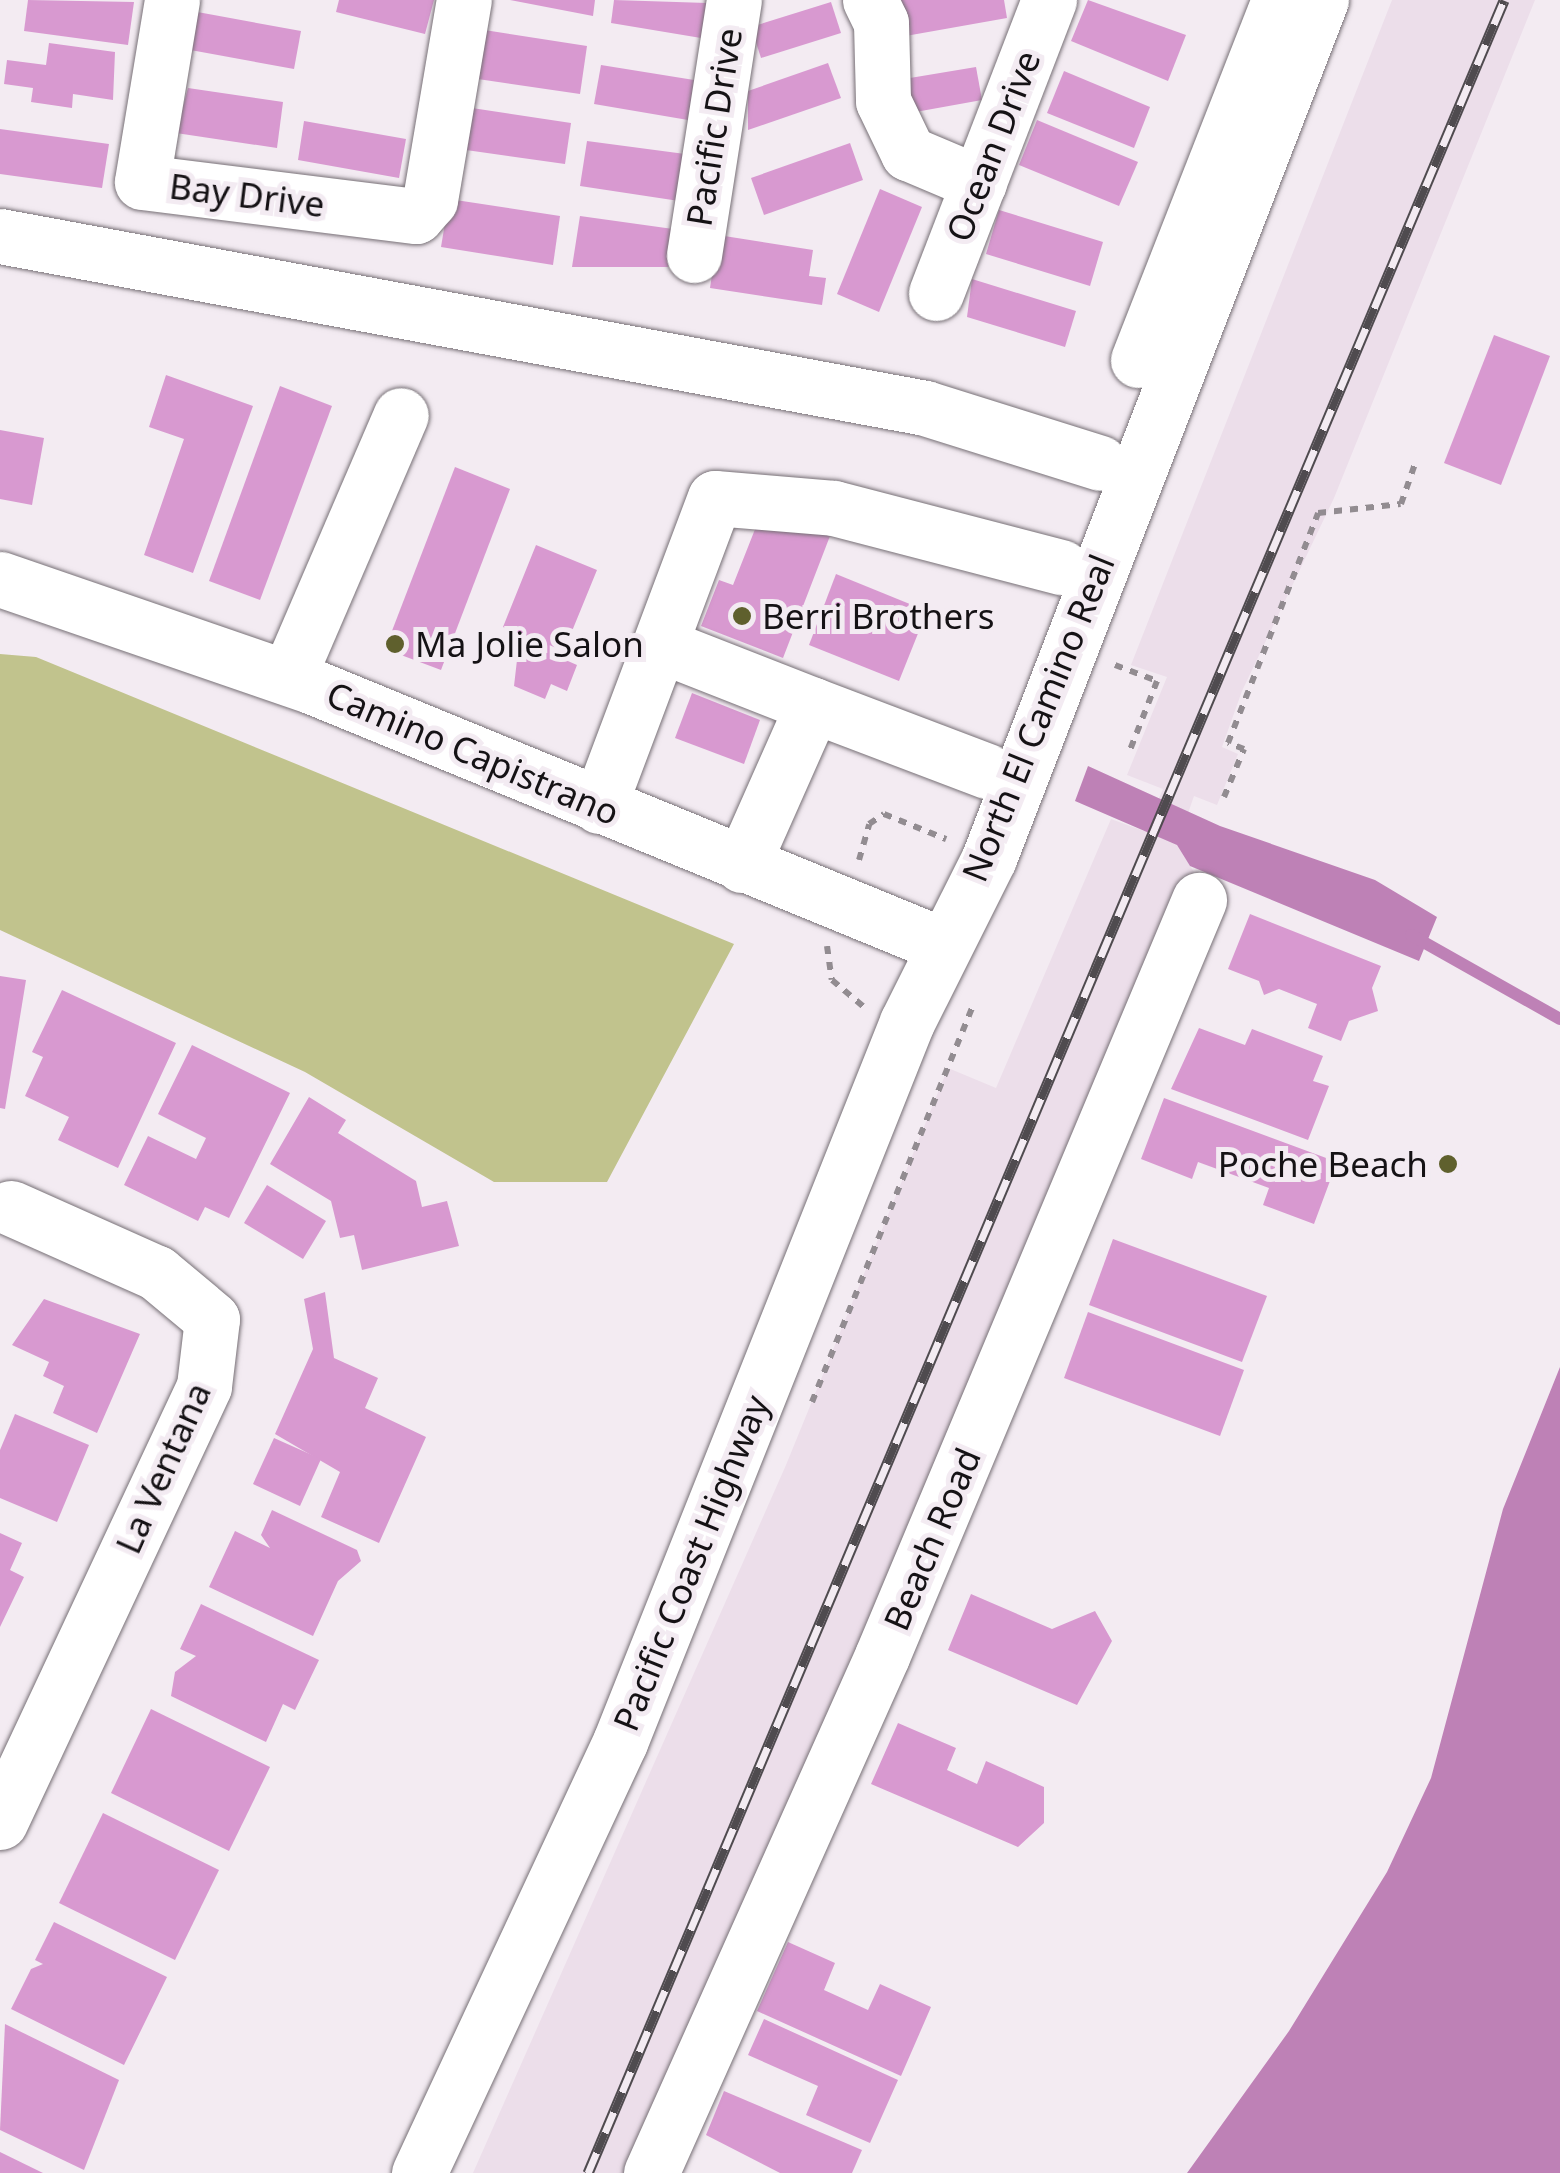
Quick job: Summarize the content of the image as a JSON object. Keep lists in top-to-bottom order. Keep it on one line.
{"streets":{"main road":["Pacific Drive","Ocean Drive","Bay Drive","North El Camino Real","Camino Capistrano","La Ventana","Beach Road","Pacific Coast Highway"]},"crossings":[["North El Camino Real","Camino Capistrano"],["North El Camino Real","Pacific Coast Highway"],["Camino Capistrano","Pacific Coast Highway"]],"places":["Berri Brothers","Ma Jolie Salon","Poche Beach"]}
